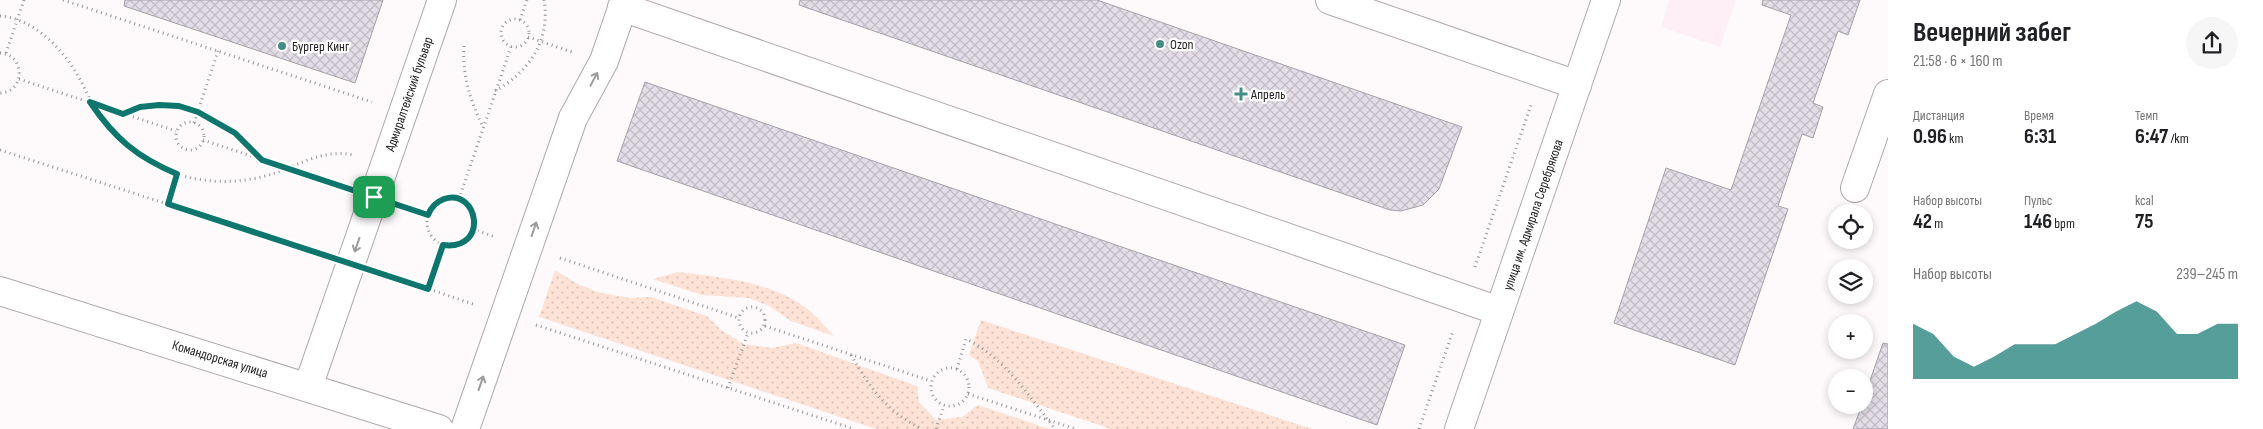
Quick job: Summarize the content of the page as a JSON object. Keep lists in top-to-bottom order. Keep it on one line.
{"streets":{"street":["Адмиралтейский бульвар","улица им. Адмирала Серебрякова","Командорская улица"]},"crossings":[["Адмиралтейский бульвар","Командорская улица"]],"places":{"other":["Ozon","Бургер Кинг"],"health":["Апрель"]},"page":{"heading":["Вечерний забег","21:58 · 6 × 160 m"],"stats":[["Дистанция","0.96 km"],["Время","6:31"],["Темп","6:47 /km"],["Набор высоты","42 m"],["Пульс","146 bpm"],["kcal","75"]],"map_buttons":["+","−"],"chart":["Набор высоты","239–245 m"]}}
